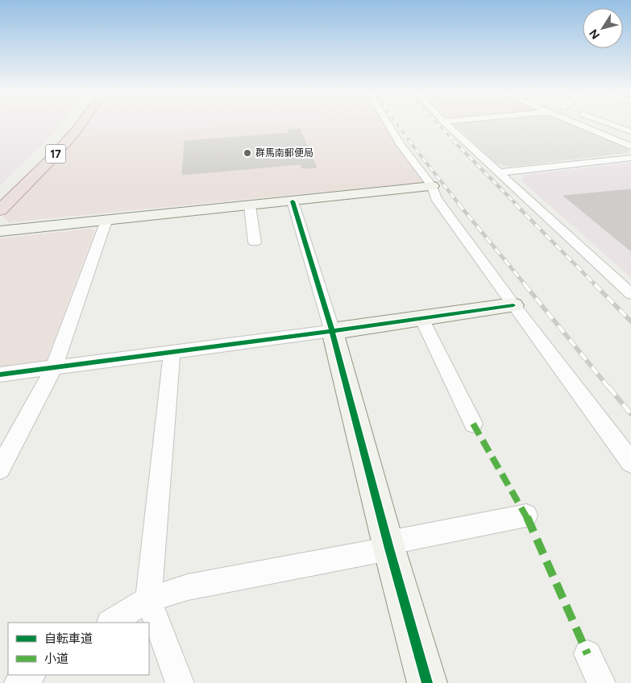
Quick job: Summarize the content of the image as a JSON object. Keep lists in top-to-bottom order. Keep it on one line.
{"streets":{"highway":["17"]},"places":["群馬南郵便局"],"legend":["自転車道","小道"],"north":"bottom left"}
